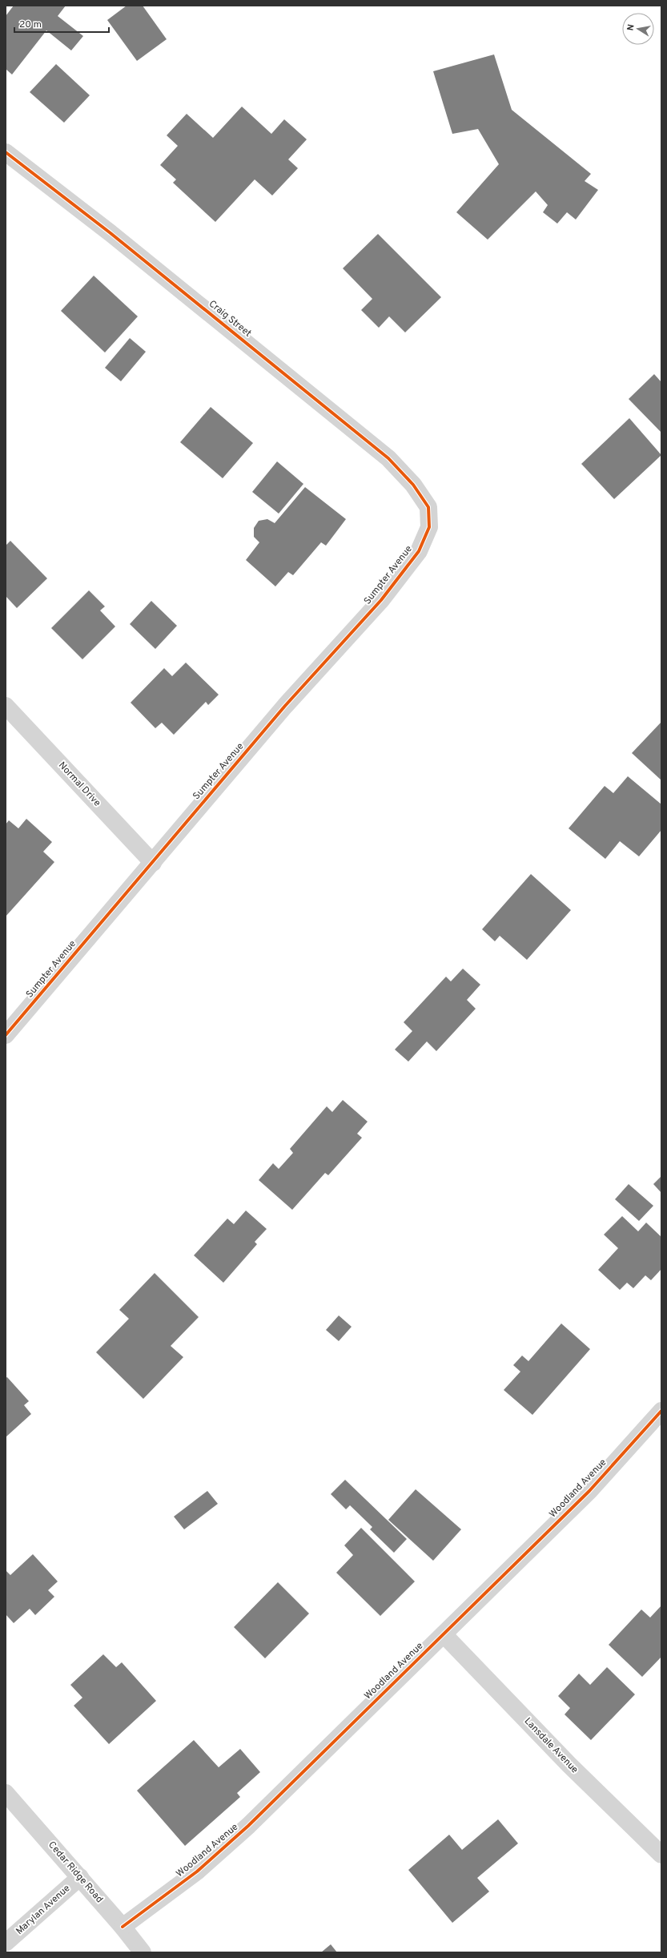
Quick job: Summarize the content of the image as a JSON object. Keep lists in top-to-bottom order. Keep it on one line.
{"streets":{"street":["Craig Street","Sumpter Avenue","Normal Drive","Woodland Avenue","Lansdale Avenue","Cedar Ridge Road","Marylan Avenue"]},"crossings":[["Craig Street","Sumpter Avenue"],["Sumpter Avenue","Normal Drive"],["Woodland Avenue","Lansdale Avenue"],["Woodland Avenue","Cedar Ridge Road"],["Cedar Ridge Road","Marylan Avenue"]],"scale_bar":"20 m","north":"left"}
